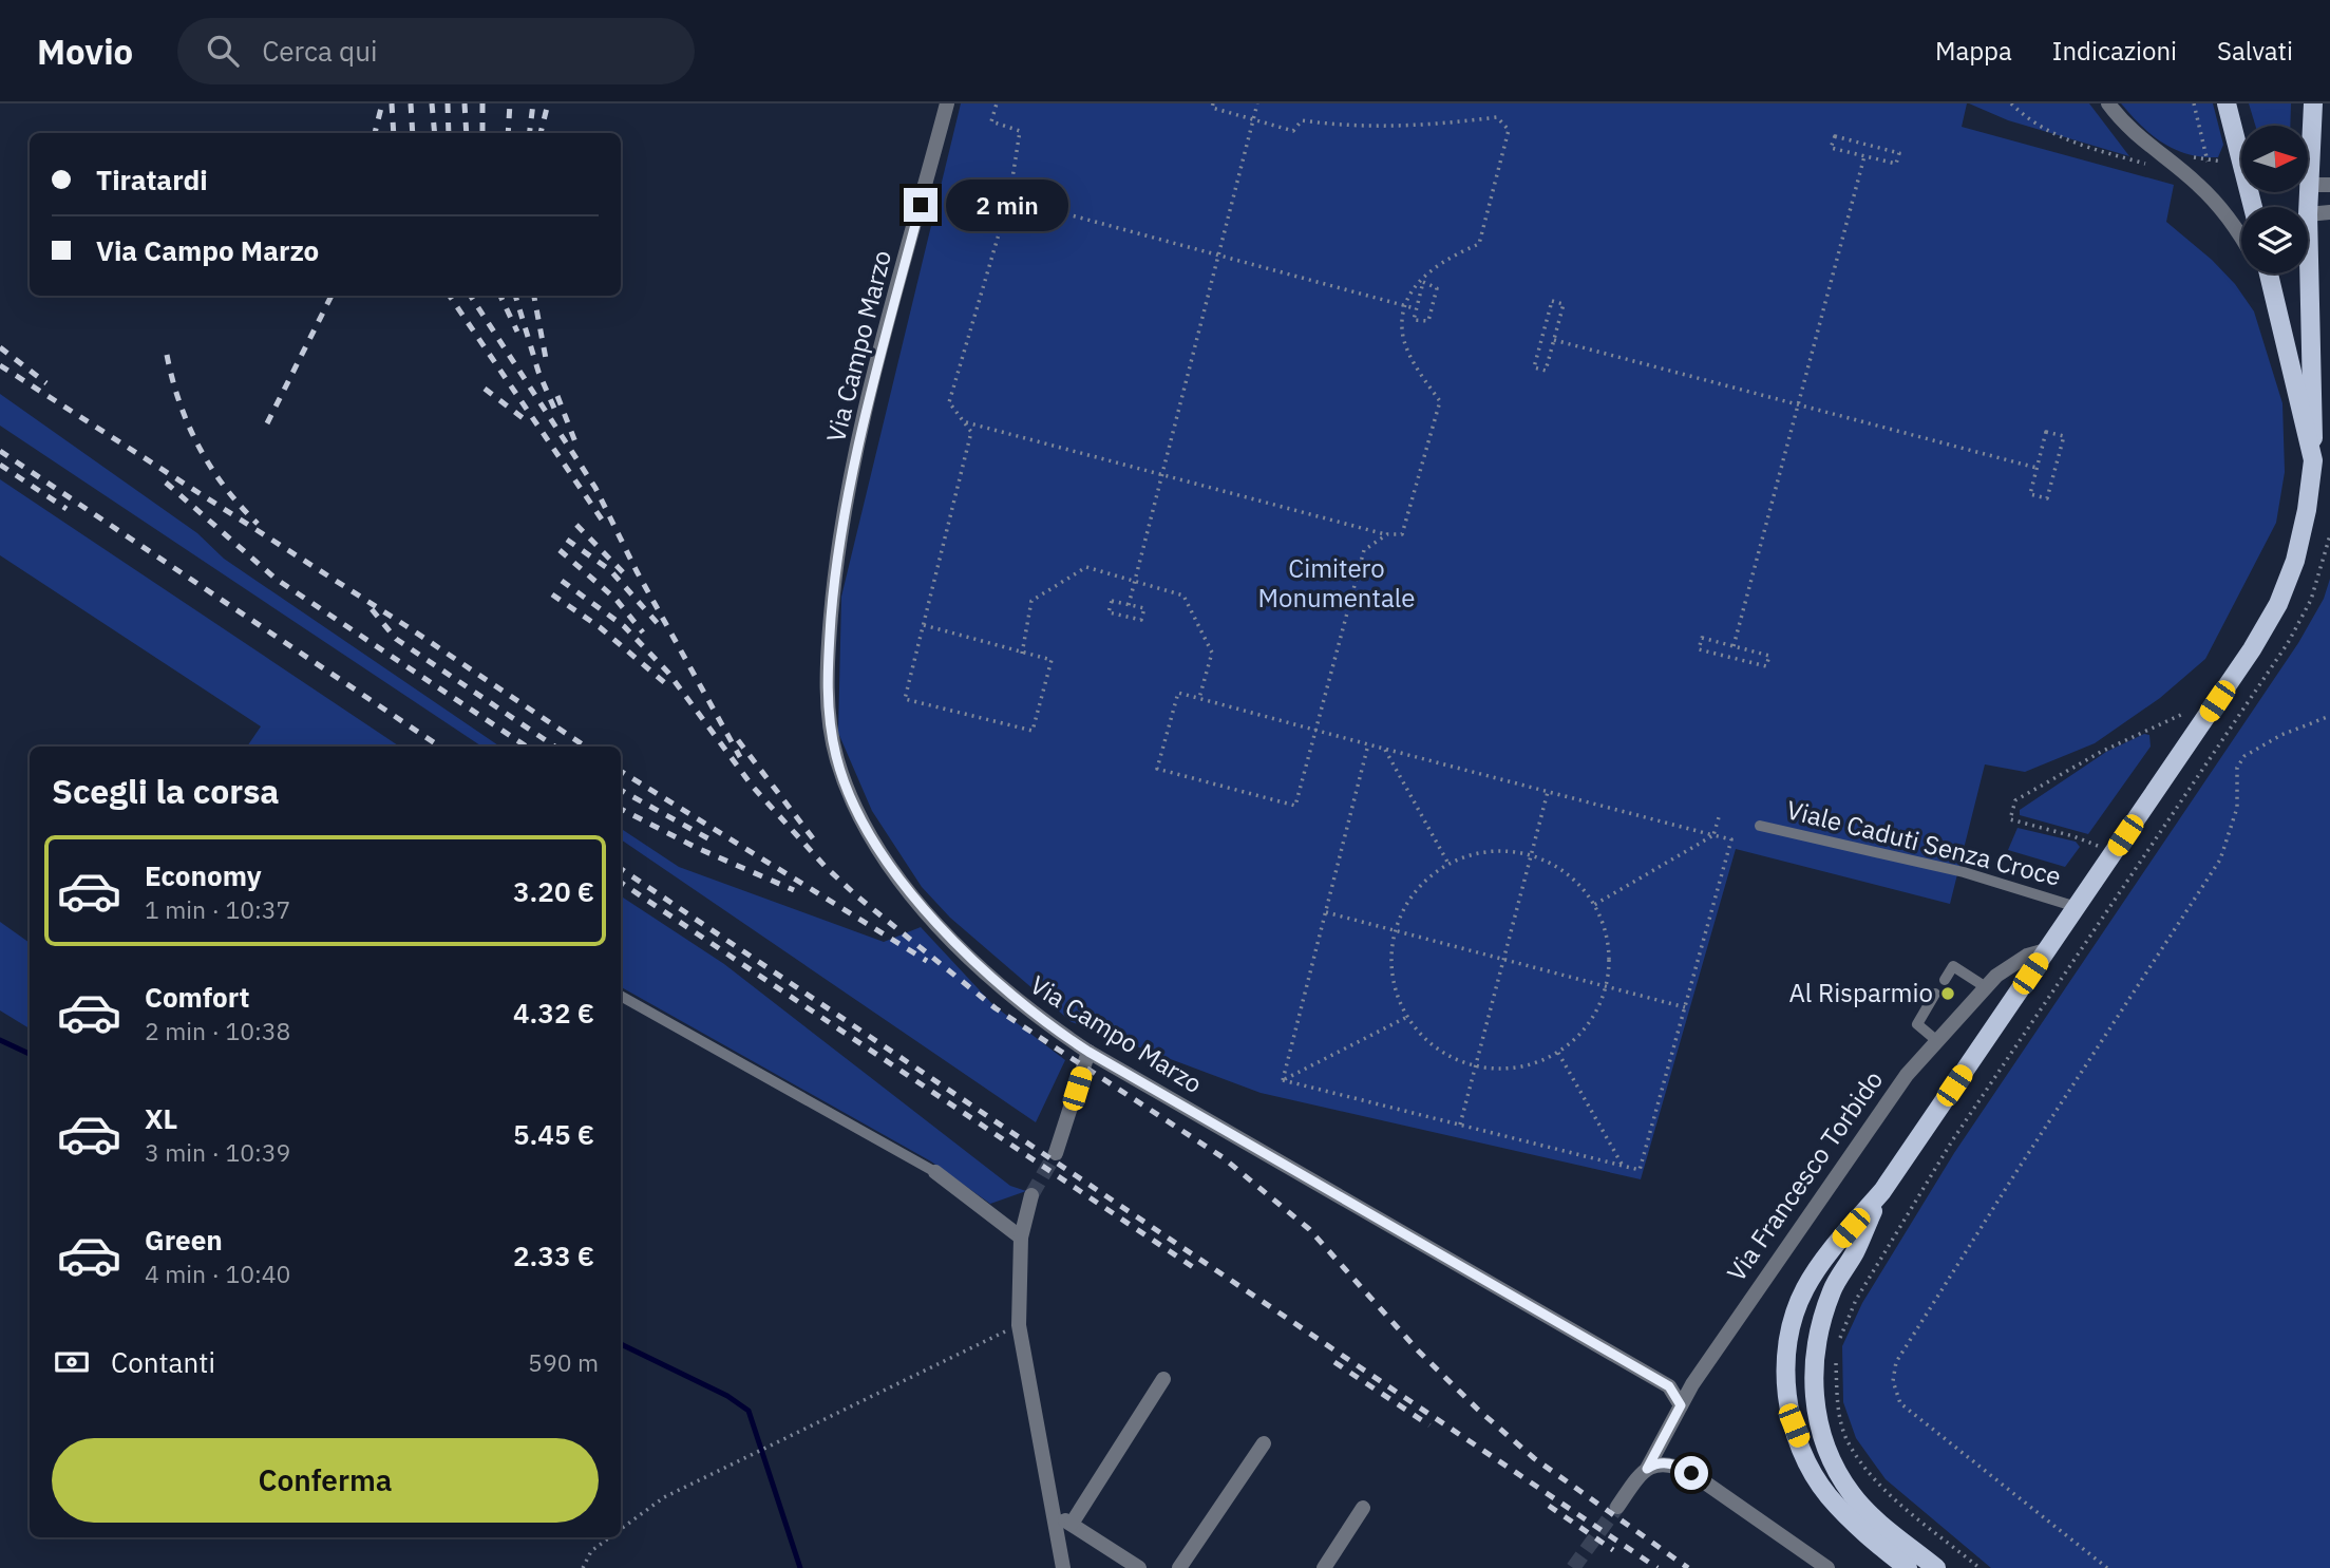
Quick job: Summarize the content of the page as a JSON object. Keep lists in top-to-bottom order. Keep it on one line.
{"streets":{"street":["Via Campo Marzo","Via Francesco Torbido"],"lane":["Viale Caduti Senza Croce"]},"crossings":[["Via Campo Marzo","Via Francesco Torbido"]],"parks":["Cimitero Monumentale"],"places":["Al Risparmio"],"north":"right","page":{"header":"Movio","search":"Cerca qui","nav":["Mappa","Indicazioni","Salvati"],"banner":["Tiratardi","Via Campo Marzo"],"bubble":"2 min","heading":"Scegli la corsa","list":[{"name":"Economy","note":"1 min · 10:37","value":"3.20 €"},{"name":"Comfort","note":"2 min · 10:38","value":"4.32 €"},{"name":"XL","note":"3 min · 10:39","value":"5.45 €"},{"name":"Green","note":"4 min · 10:40","value":"2.33 €"}],"pay":["Contanti","590 m"],"buttons":"Conferma"}}
